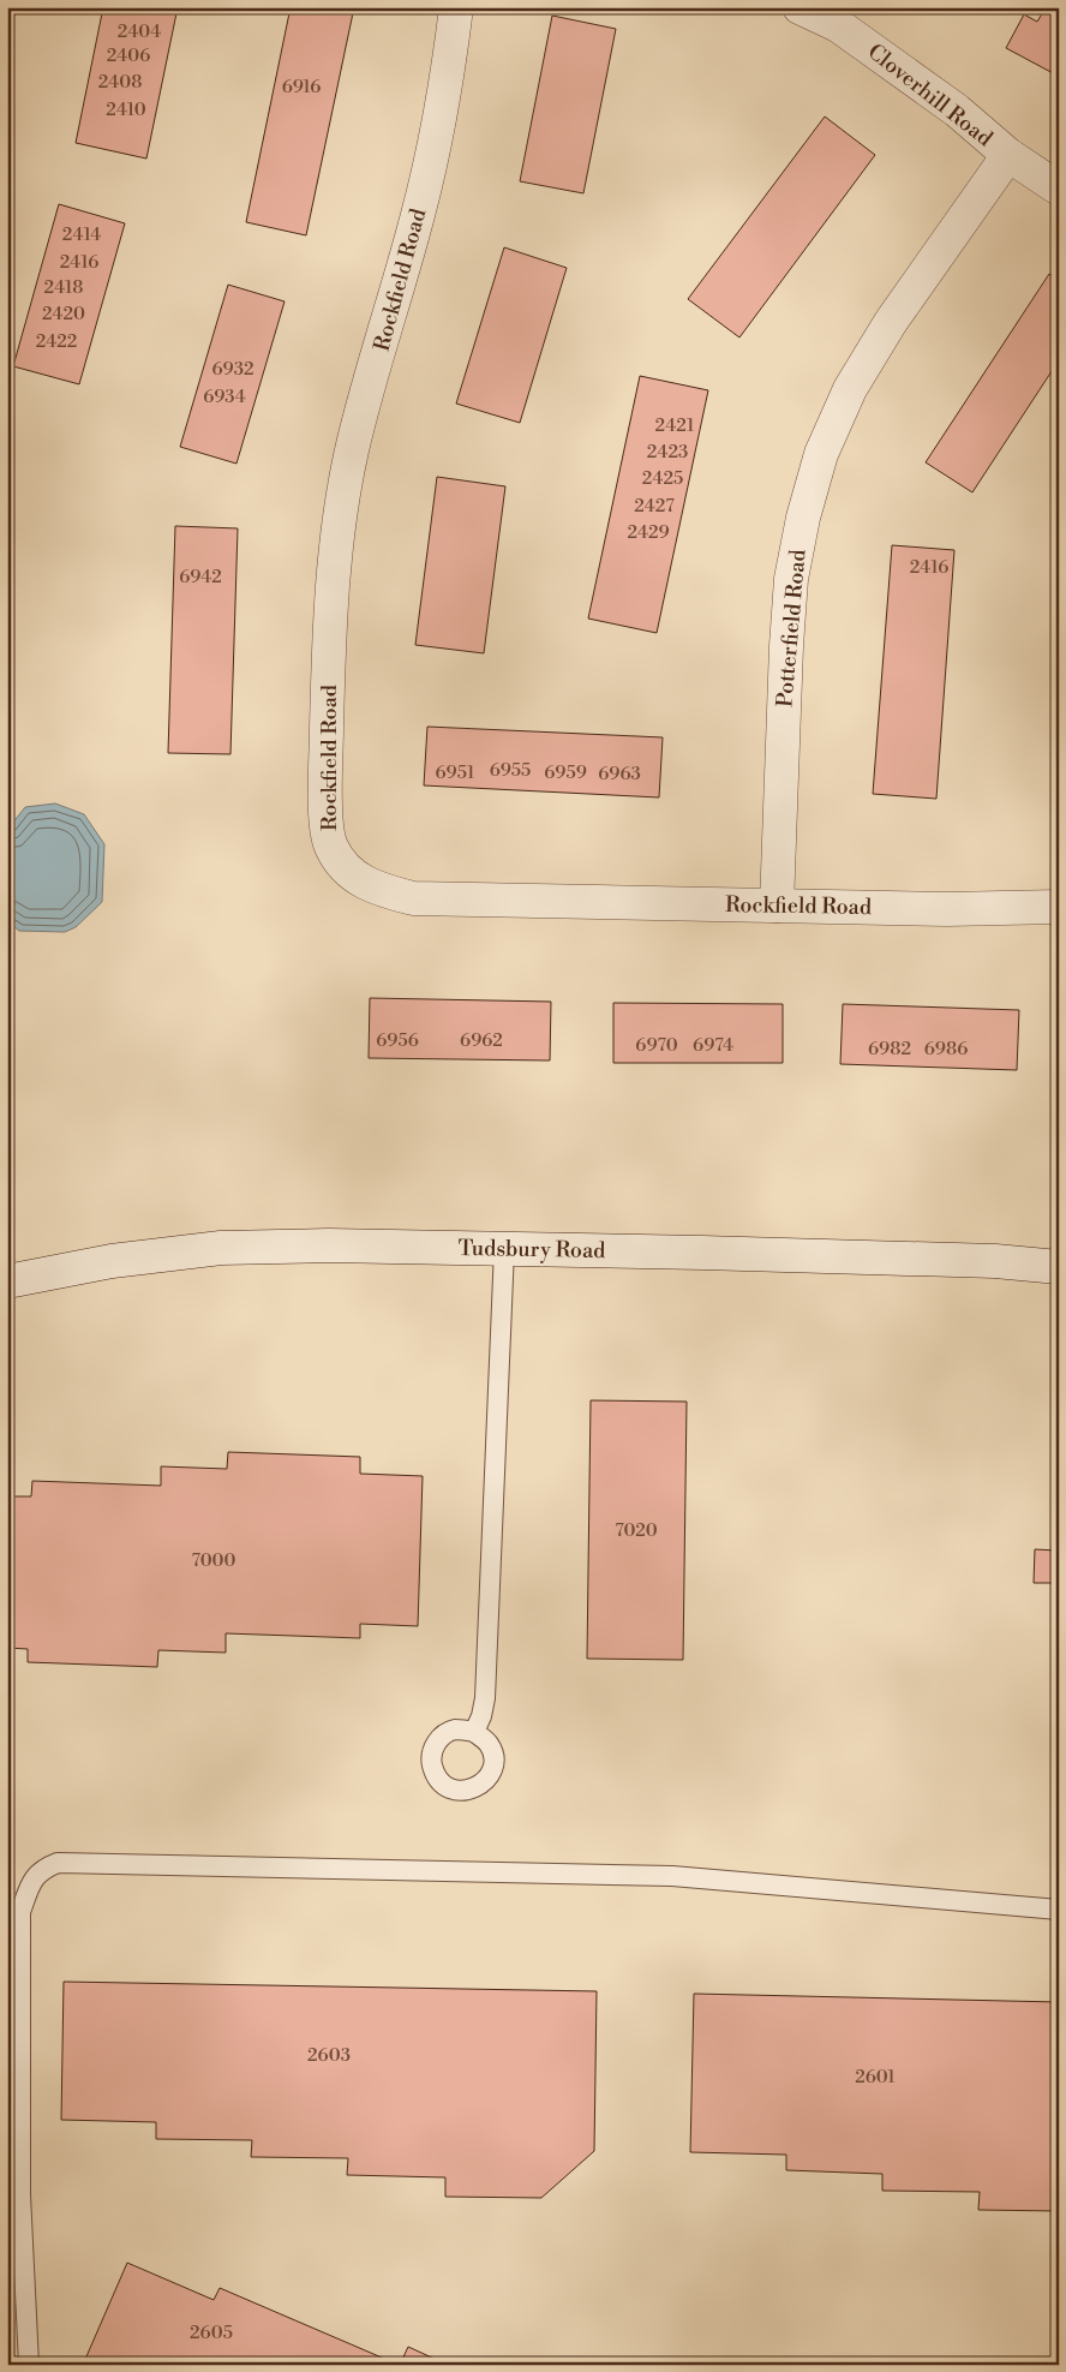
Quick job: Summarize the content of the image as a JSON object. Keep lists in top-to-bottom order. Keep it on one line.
{"streets":{"street":["Cloverhill Road","Rockfield Road","Potterfield Road","Tudsbury Road"]},"crossings":[["Cloverhill Road","Potterfield Road"],["Rockfield Road","Potterfield Road"]],"house_numbers":["2404","2406","2408","6916","2410","2414","2416","2418","2420","2422","6932","6934","2421","2423","2425","2427","2429","2416","6942","6955","6951","6959","6963","6956","6962","6970","6974","6982","6986","7020","7000","2603","2601","2605"]}
